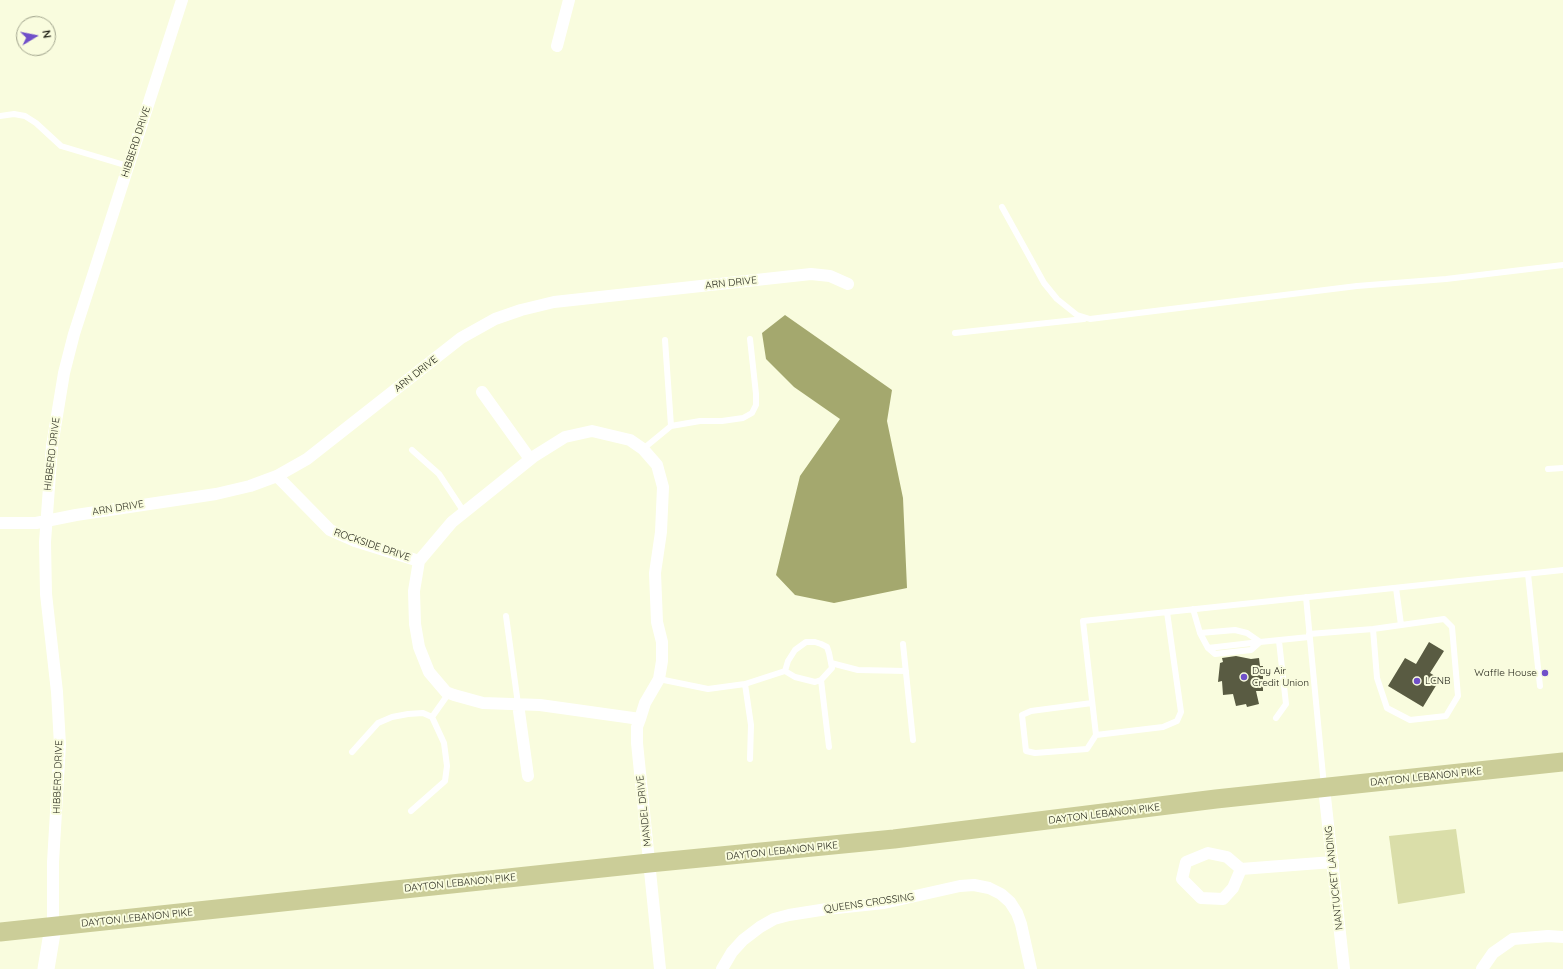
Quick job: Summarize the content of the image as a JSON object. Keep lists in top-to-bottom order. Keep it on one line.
{"streets":{"main road":["DAYTON LEBANON PIKE"],"street":["HIBBERD DRIVE","ARN DRIVE","ROCKSIDE DRIVE","MANDEL DRIVE","NANTUCKET LANDING","QUEENS CROSSING"]},"crossings":[["HIBBERD DRIVE","ARN DRIVE"],["HIBBERD DRIVE","DAYTON LEBANON PIKE"],["ARN DRIVE","ROCKSIDE DRIVE"],["DAYTON LEBANON PIKE","MANDEL DRIVE"],["DAYTON LEBANON PIKE","NANTUCKET LANDING"]],"places":["Waffle House","Day Air Credit Union","LCNB"],"north":"right"}
